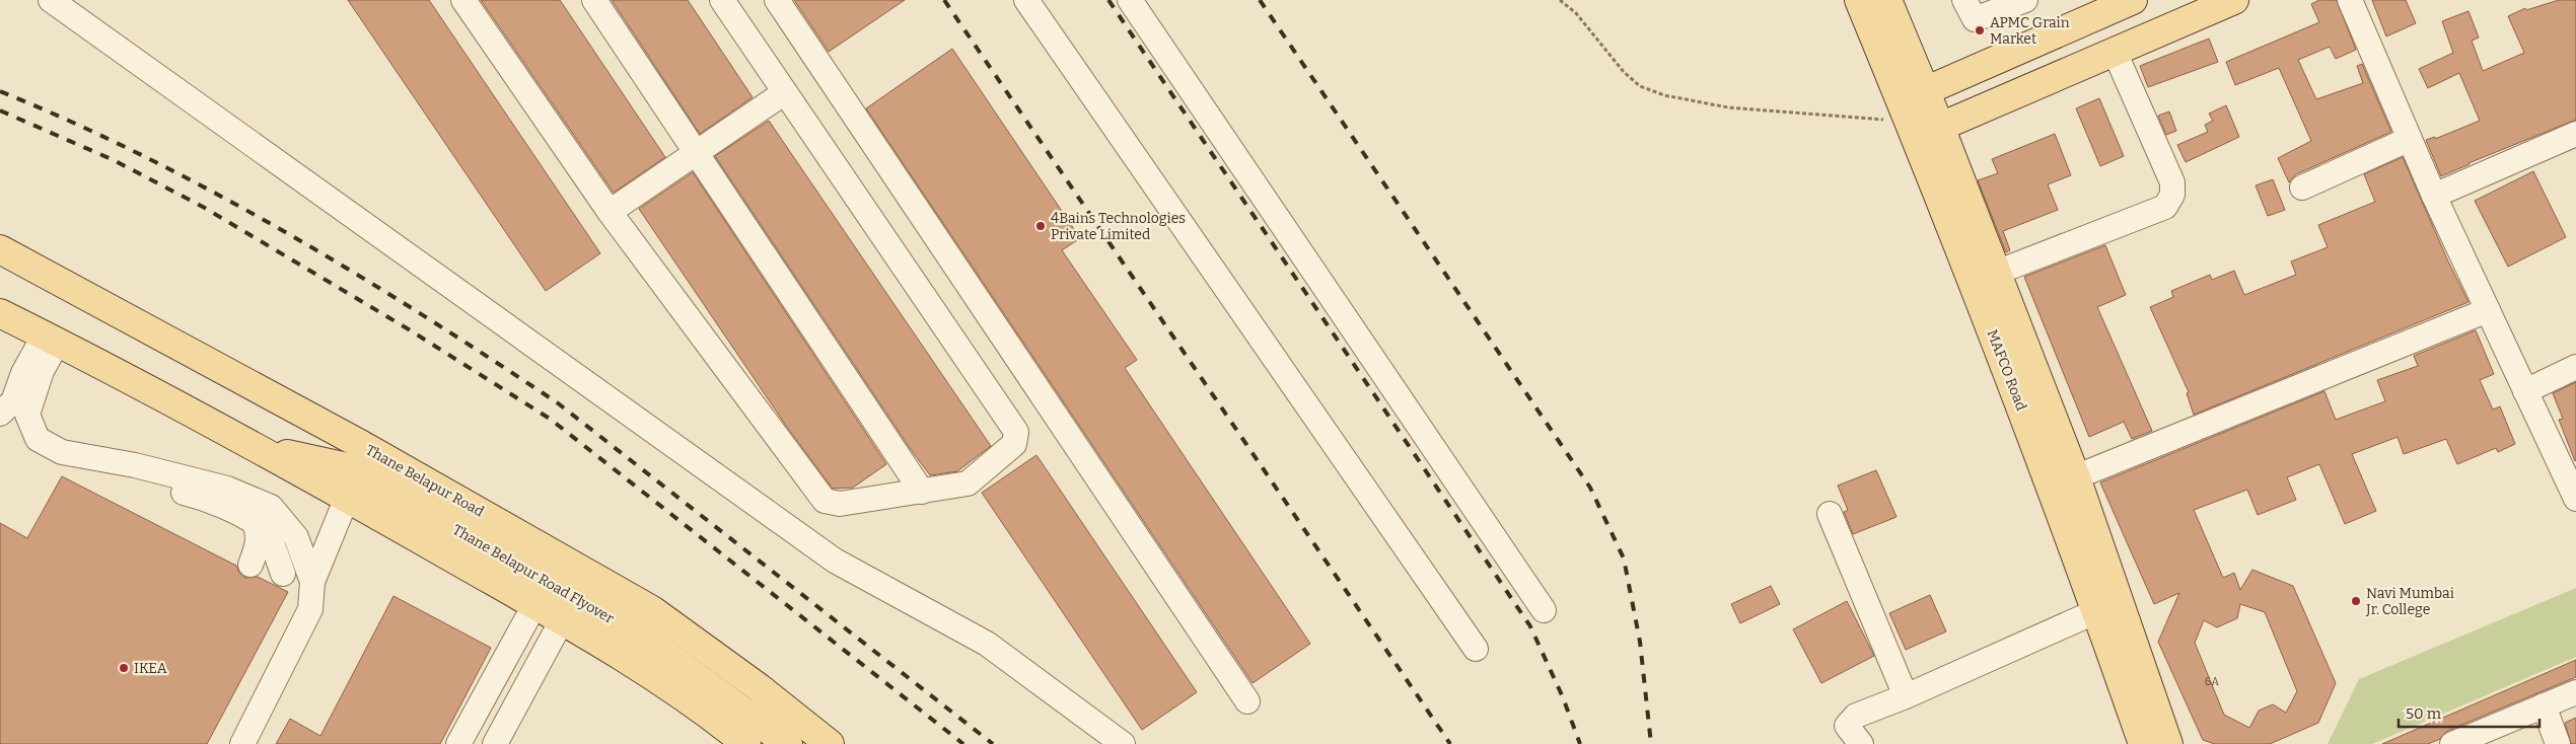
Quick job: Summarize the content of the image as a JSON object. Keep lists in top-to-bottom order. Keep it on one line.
{"streets":{"main road":["MAFCO Road","Thane Belapur Road","Thane Belapur Road Flyover"]},"places":["APMC Grain Market","4Bains Technologies Private Limited","Navi Mumbai Jr. College","IKEA"],"house_numbers":["6A"],"scale_bar":"50 m"}
